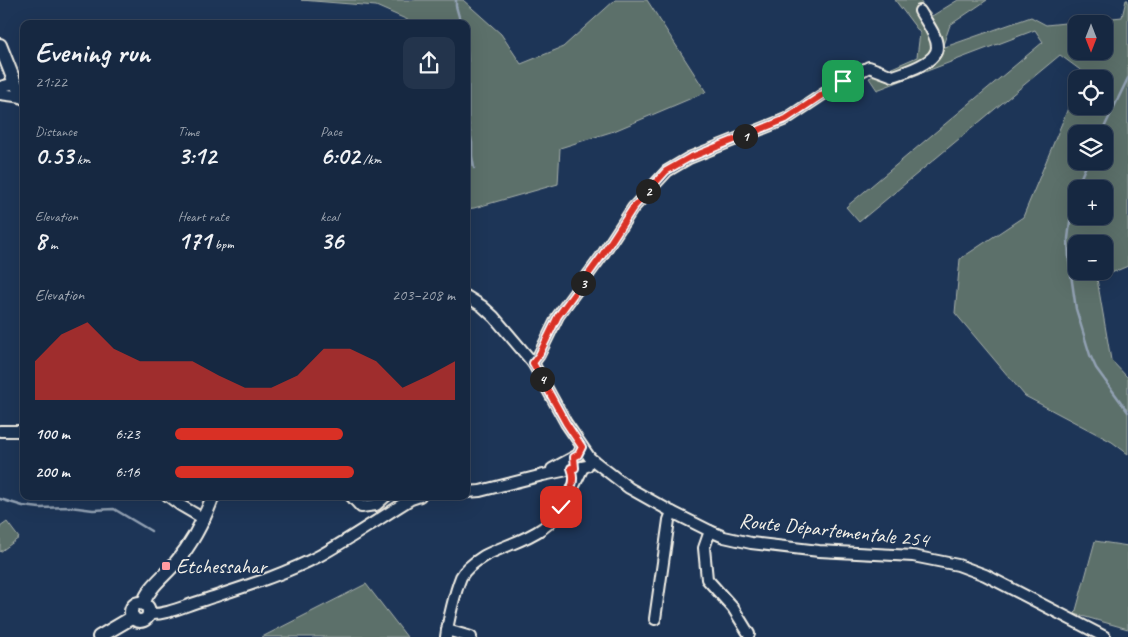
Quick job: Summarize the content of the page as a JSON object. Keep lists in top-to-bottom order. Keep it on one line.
{"streets":{"street":["Route Départementale 254"]},"places":{"transit":["Etchessahar"]},"north":"bottom","page":{"map_buttons":["+","−"],"heading":["Evening run","21:22"],"stats":[["Distance","0.53 km"],["Time","3:12"],["Pace","6:02 /km"],["Elevation","8 m"],["Heart rate","171 bpm"],["kcal","36"]],"pins":["1","2","3","4"],"chart":["Elevation","203–208 m"],"list":[{"name":"100 m","note":"6:23"},{"name":"200 m","note":"6:16"}]}}
